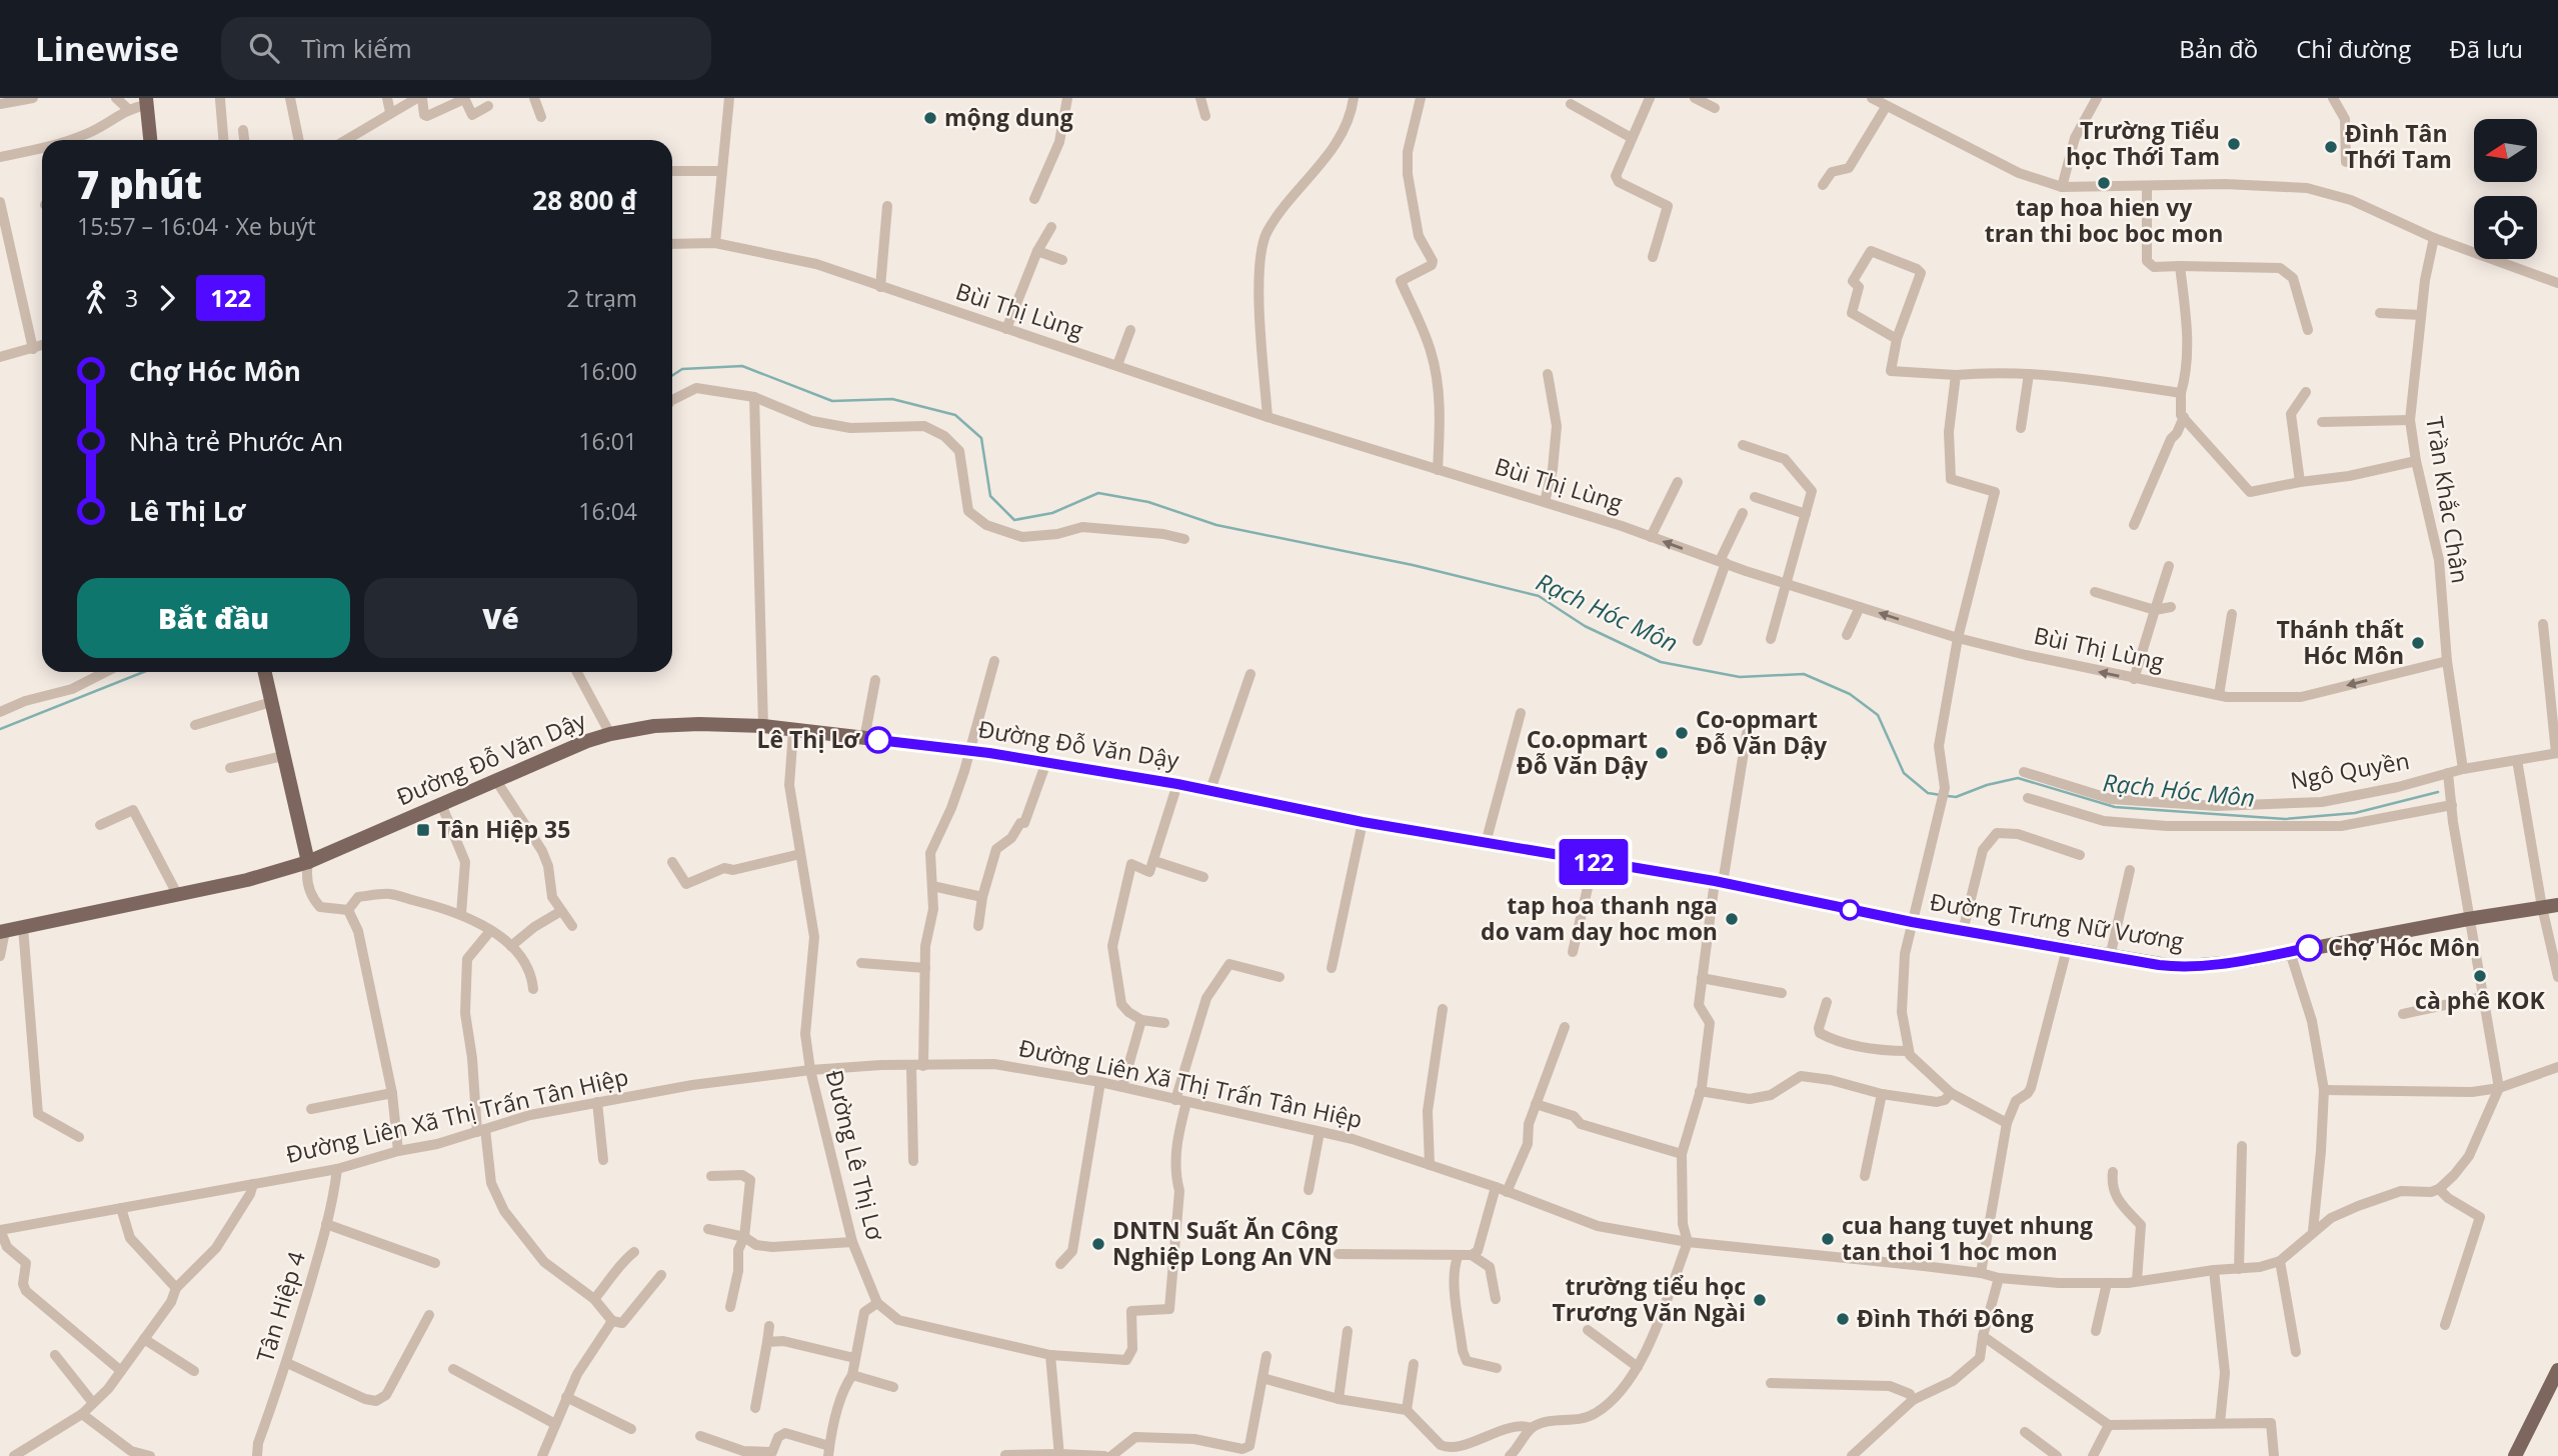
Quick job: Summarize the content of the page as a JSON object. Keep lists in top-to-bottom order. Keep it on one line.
{"streets":{"main road":["Đường Đỗ Văn Dậy","Đường Trưng Nữ Vương"],"street":["Bùi Thị Lùng","Trần Khắc Chân","Ngô Quyền","Đường Liên Xã Thị Trấn Tân Hiệp","Đường Lê Thị Lơ","Tân Hiệp 4"]},"crossings":[["Bùi Thị Lùng","Trần Khắc Chân"],["Trần Khắc Chân","Ngô Quyền"],["Đường Đỗ Văn Dậy","Đường Trưng Nữ Vương"],["Đường Đỗ Văn Dậy","Đường Lê Thị Lơ"],["Đường Liên Xã Thị Trấn Tân Hiệp","Đường Lê Thị Lơ"],["Đường Liên Xã Thị Trấn Tân Hiệp","Tân Hiệp 4"]],"water":["Rạch Hóc Môn"],"places":{"other":["mộng dung","Trường Tiểu học Thới Tam","Đình Tân Thới Tam","tap hoa hien vy tran thi boc boc mon","Thánh thất Hóc Môn","Co-opmart Đỗ Văn Dậy","Lê Thị Lơ","Co.opmart Đỗ Văn Dậy","tap hoa thanh nga do vam day hoc mon","Chợ Hóc Môn","cà phê KOK","cua hang tuyet nhung tan thoi 1 hoc mon","DNTN Suất Ăn Công Nghiệp Long An VN","trường tiểu học Trương Văn Ngài","Đình Thới Đông"],"transit":["Tân Hiệp 35"]},"lines":["bus line 122"],"north":"left","page":{"header":"Linewise","search":"Tìm kiếm","nav":["Bản đồ","Chỉ đường","Đã lưu"],"on_map":"122","heading":["7 phút","15:57 – 16:04 · Xe buýt","28 800 ₫"],"legs":["3","122","2 trạm"],"list":[{"name":"Chợ Hóc Môn","value":"16:00"},{"name":"Nhà trẻ Phước An","value":"16:01"},{"name":"Lê Thị Lơ","value":"16:04"}],"buttons":["Bắt đầu","Vé"]}}
